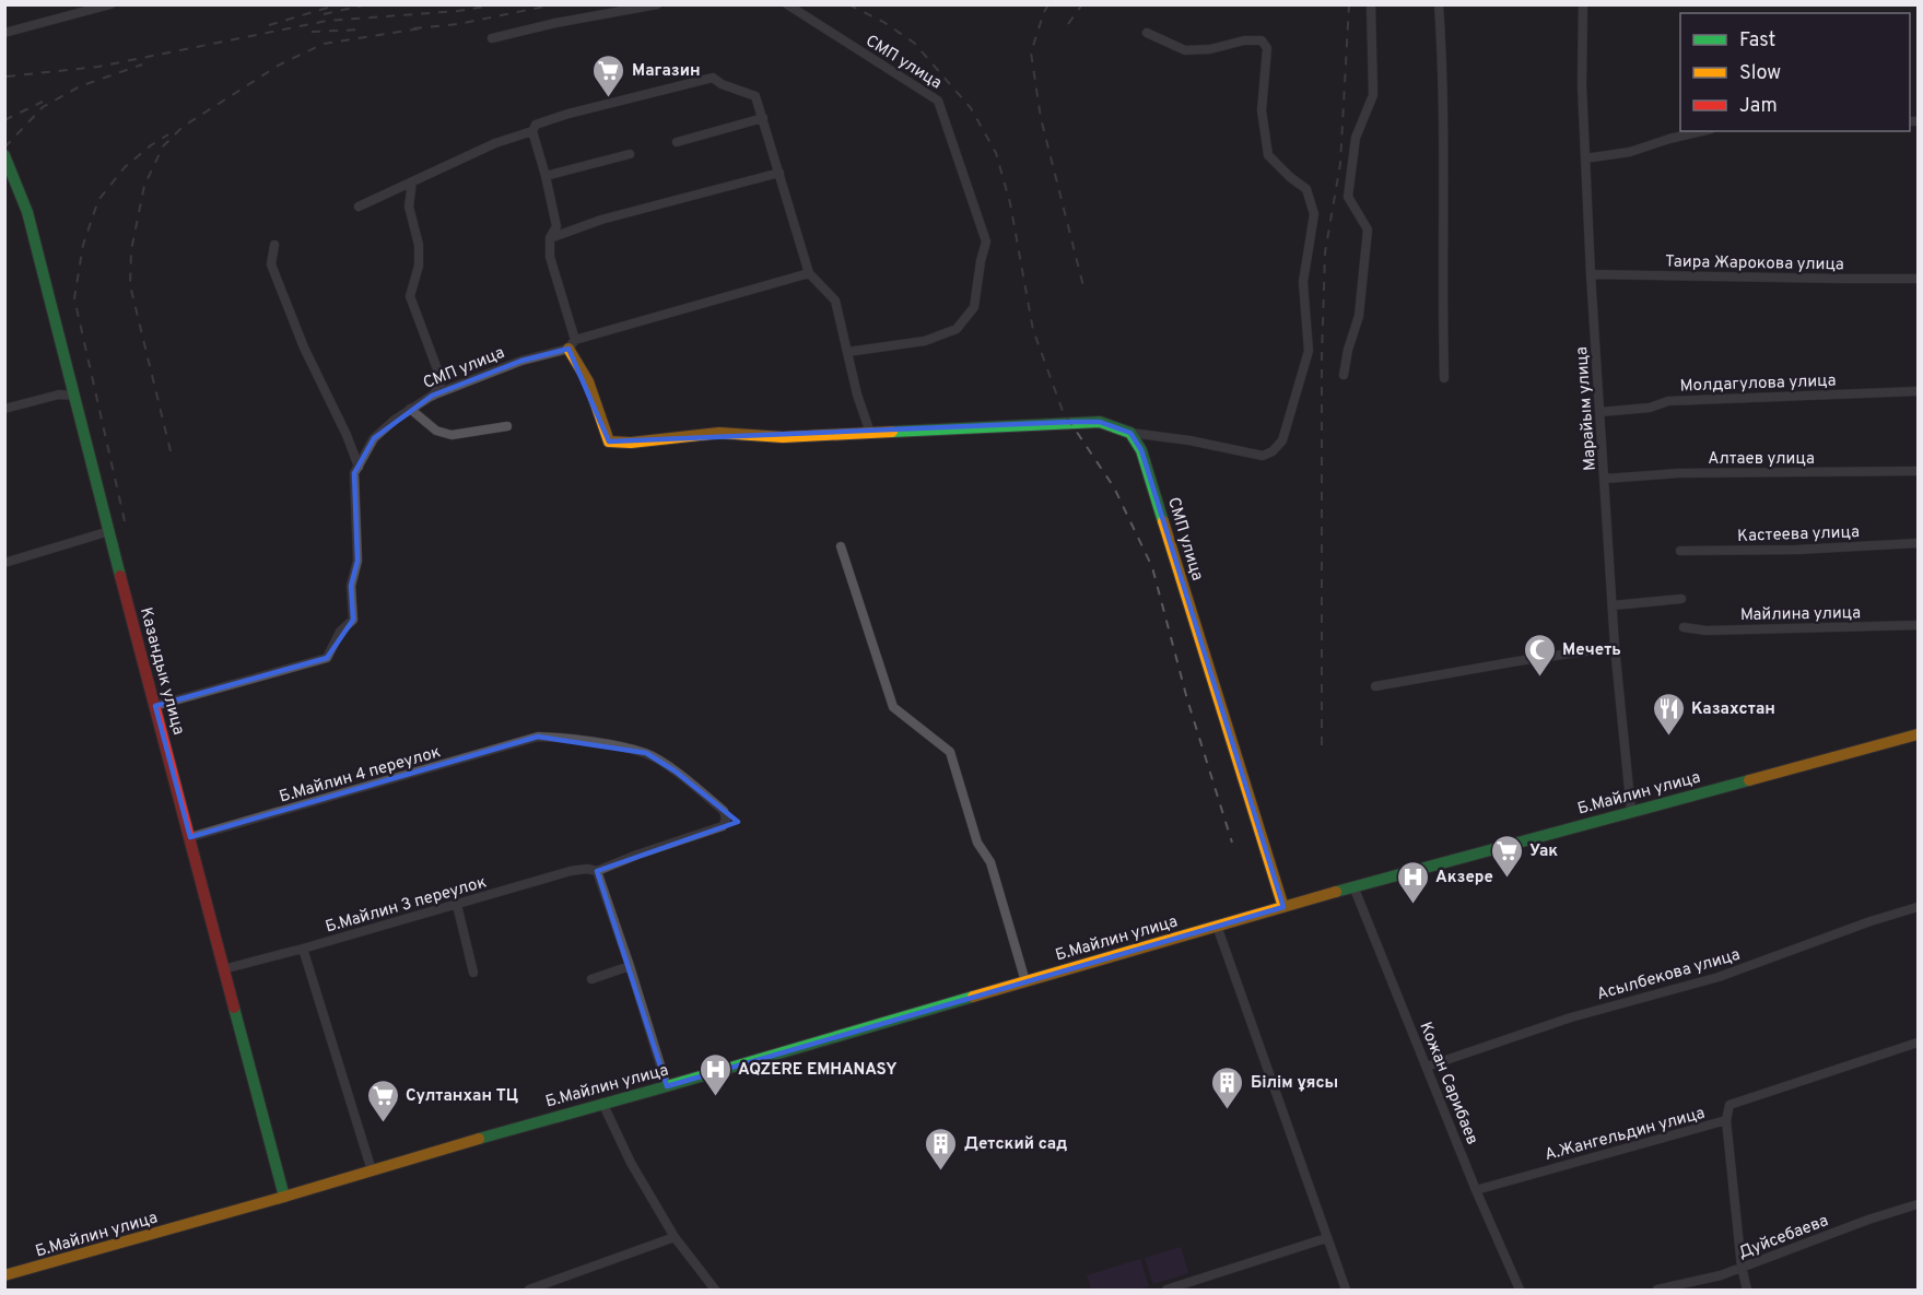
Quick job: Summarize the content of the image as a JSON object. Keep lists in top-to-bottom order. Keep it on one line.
{"streets":{"street":["СМП улица","Таира Жарокова улица","Молдагулова улица","Марайым улица","Алтаев улица","Кастеева улица","Майлина улица","Казандык улица","Б.Майлин 4 переулок","Б.Майлин улица","Б.Майлин 3 переулок","Асылбекова улица","Кожан Сарибаев","А.Жангельдин улица","Дуйсебаева"]},"crossings":[["СМП улица","Б.Майлин улица"],["Таира Жарокова улица","Марайым улица"],["Молдагулова улица","Марайым улица"],["Марайым улица","Алтаев улица"],["Марайым улица","Б.Майлин улица"],["Казандык улица","Б.Майлин 4 переулок"],["Казандык улица","Б.Майлин улица"],["Казандык улица","Б.Майлин 3 переулок"],["Б.Майлин 4 переулок","Б.Майлин 3 переулок"],["Б.Майлин улица","Кожан Сарибаев"],["Асылбекова улица","Кожан Сарибаев"],["Кожан Сарибаев","А.Жангельдин улица"]],"places":{"supermarket":["Магазин","Уак","Султанхан ТЦ"],"mosque":["Мечеть"],"restaurant":["Казахстан"],"hospital":["Акзере","AQZERE EMHANASY"],"building":["Білім ұясы","Детский сад"]},"legend":["Fast","Slow","Jam"]}
